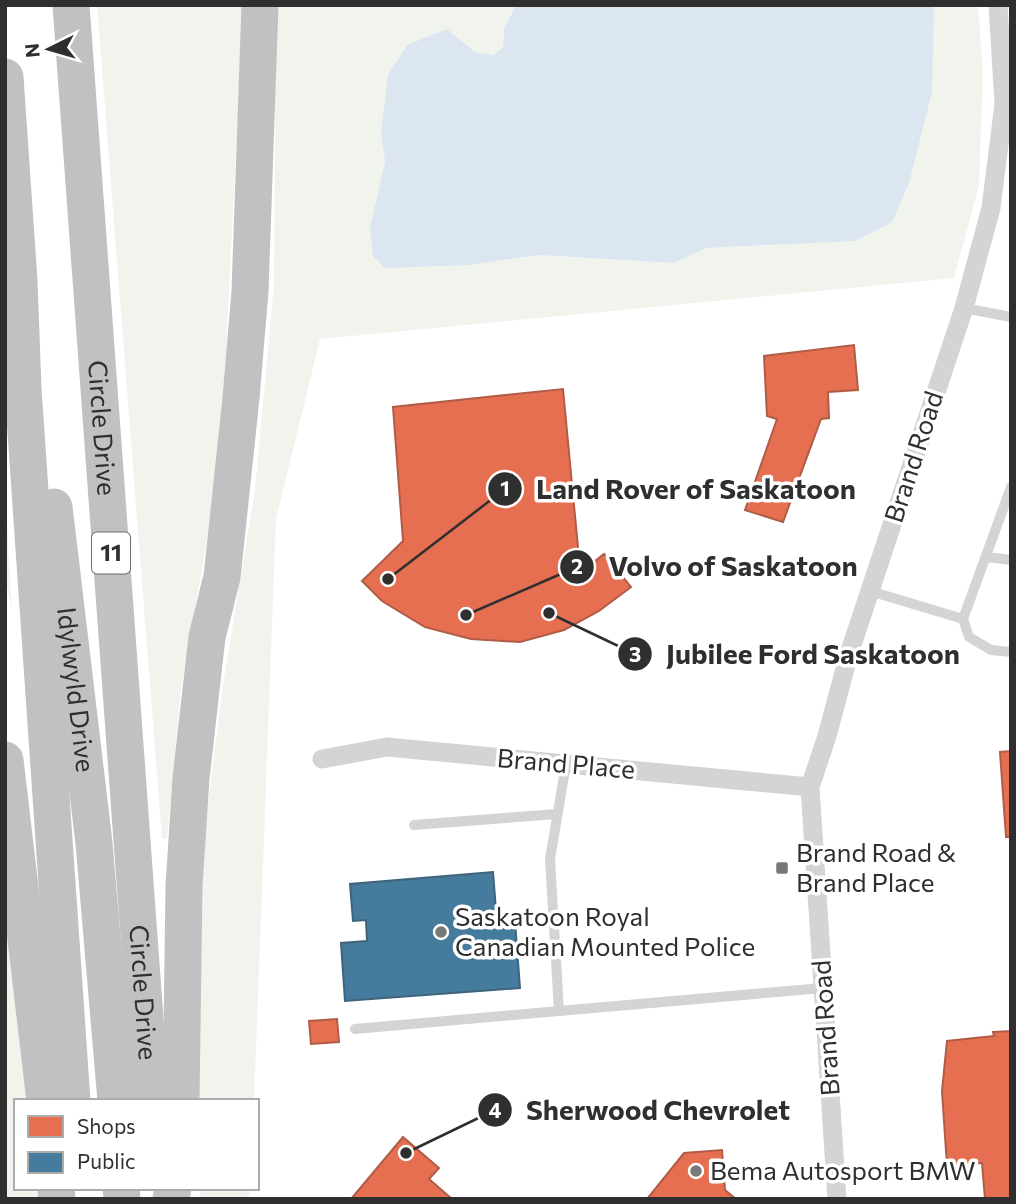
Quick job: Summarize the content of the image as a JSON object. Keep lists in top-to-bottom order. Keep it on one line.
{"streets":{"highway":["Circle Drive","11","Idylwyld Drive"],"street":["Brand Road","Brand Place"]},"crossings":[["Brand Road","Brand Place"],["11","Idylwyld Drive"]],"places":{"other":["Land Rover of Saskatoon","Jubilee Ford Saskatoon","Volvo of Saskatoon","Saskatoon Royal Canadian Mounted Police","Sherwood Chevrolet","Bema Autosport BMW"],"transit":["Brand Road & Brand Place"]},"legend":["Shops","Public"],"north":"left"}
